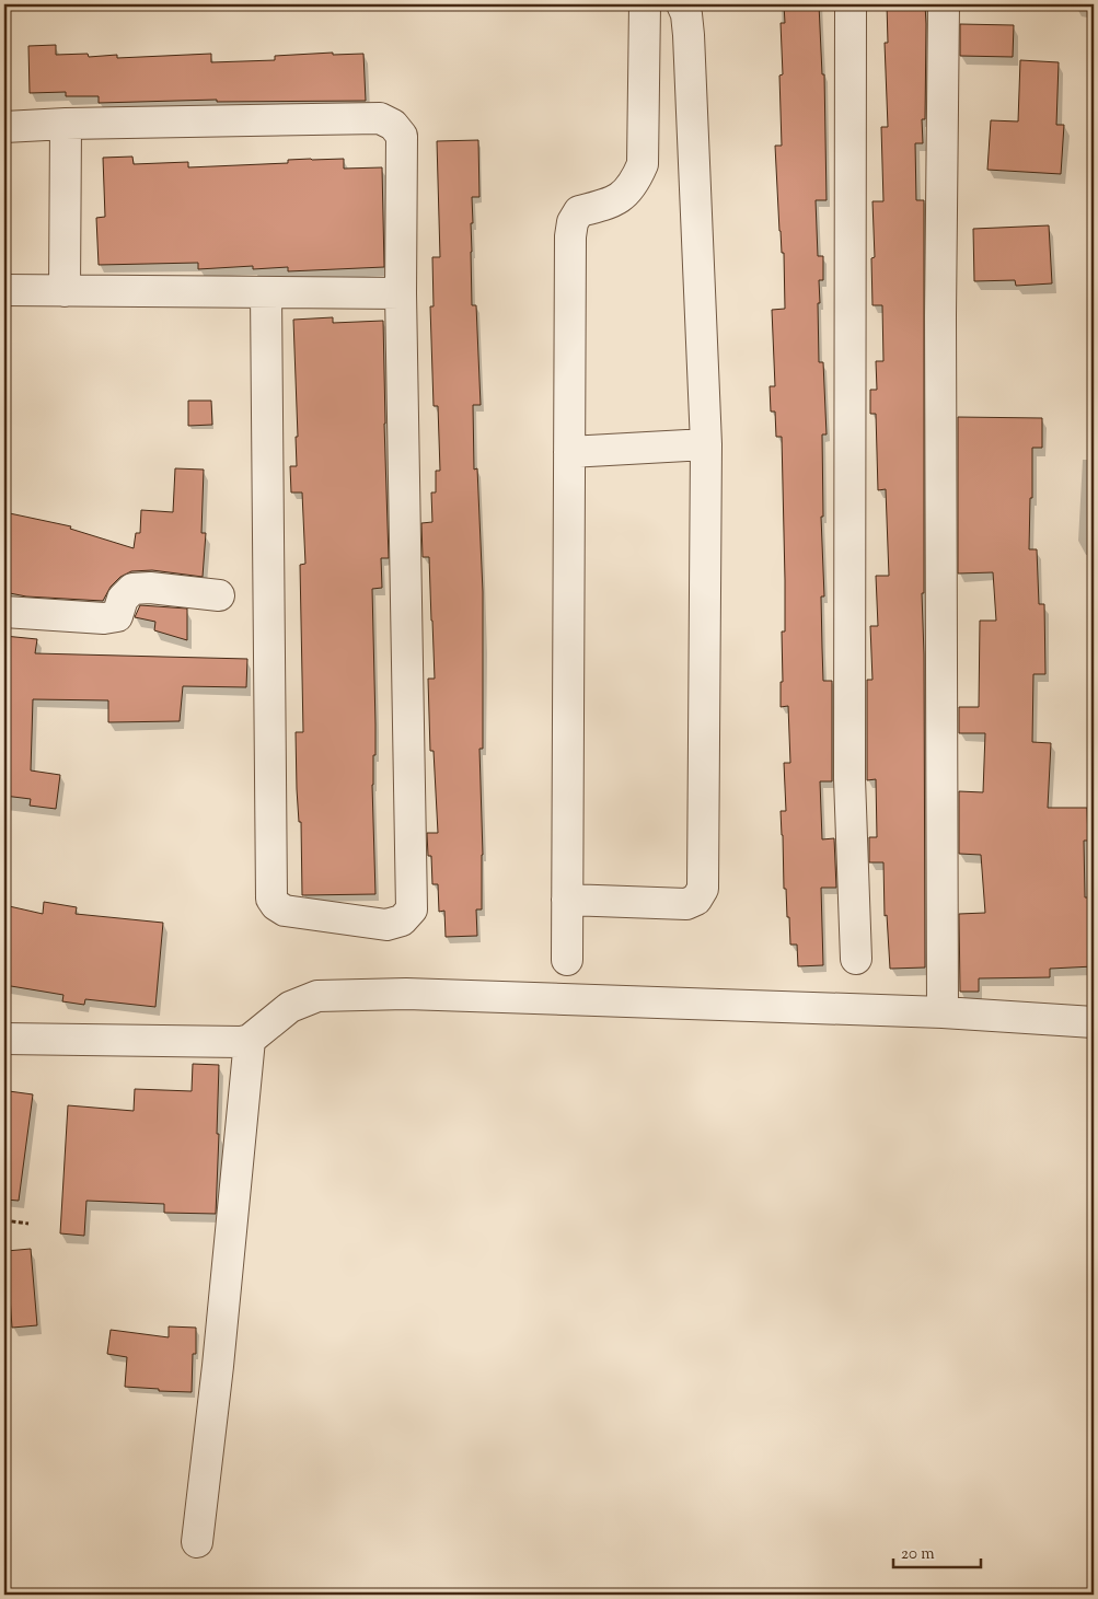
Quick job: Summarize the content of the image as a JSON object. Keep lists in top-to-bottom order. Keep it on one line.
{"scale_bar":"20 m"}
